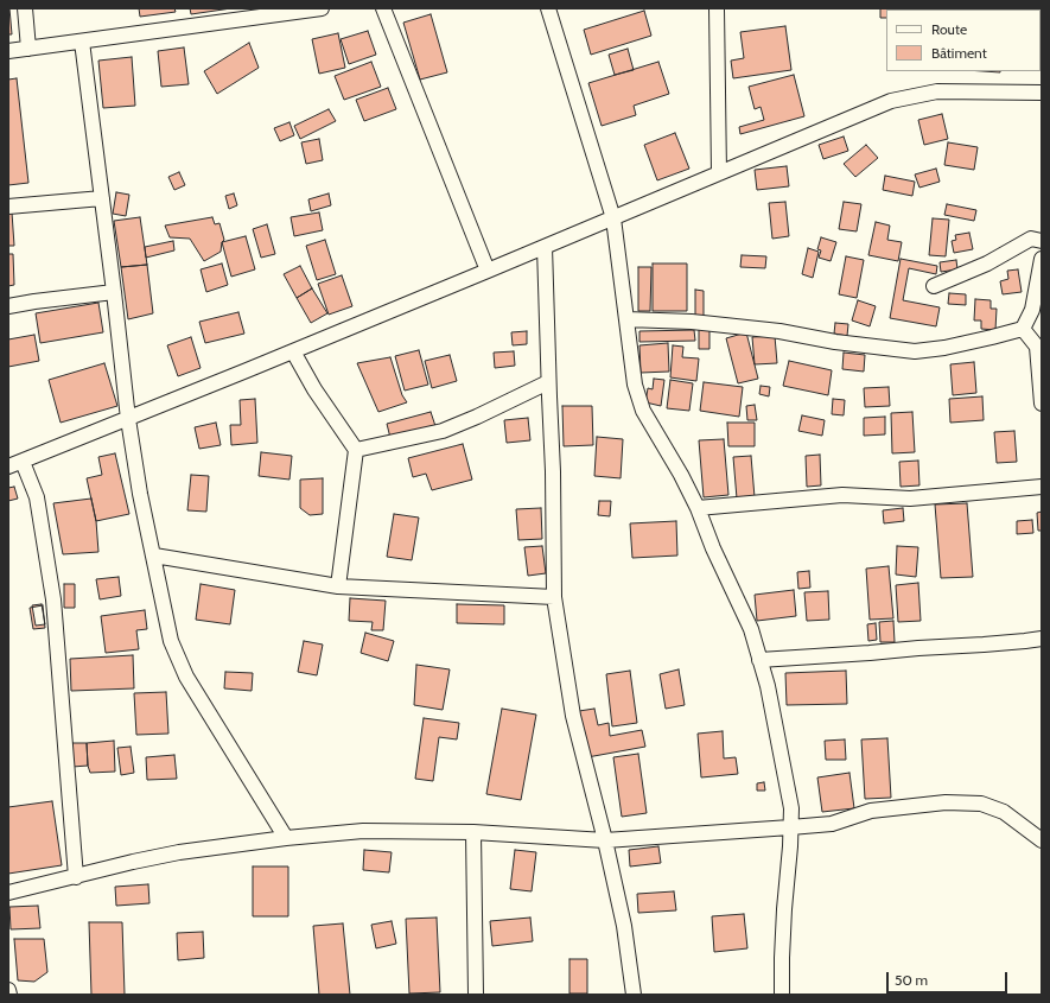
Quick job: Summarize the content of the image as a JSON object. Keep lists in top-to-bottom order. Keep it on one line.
{"legend":["Route","Bâtiment"],"scale_bar":"50 m"}
